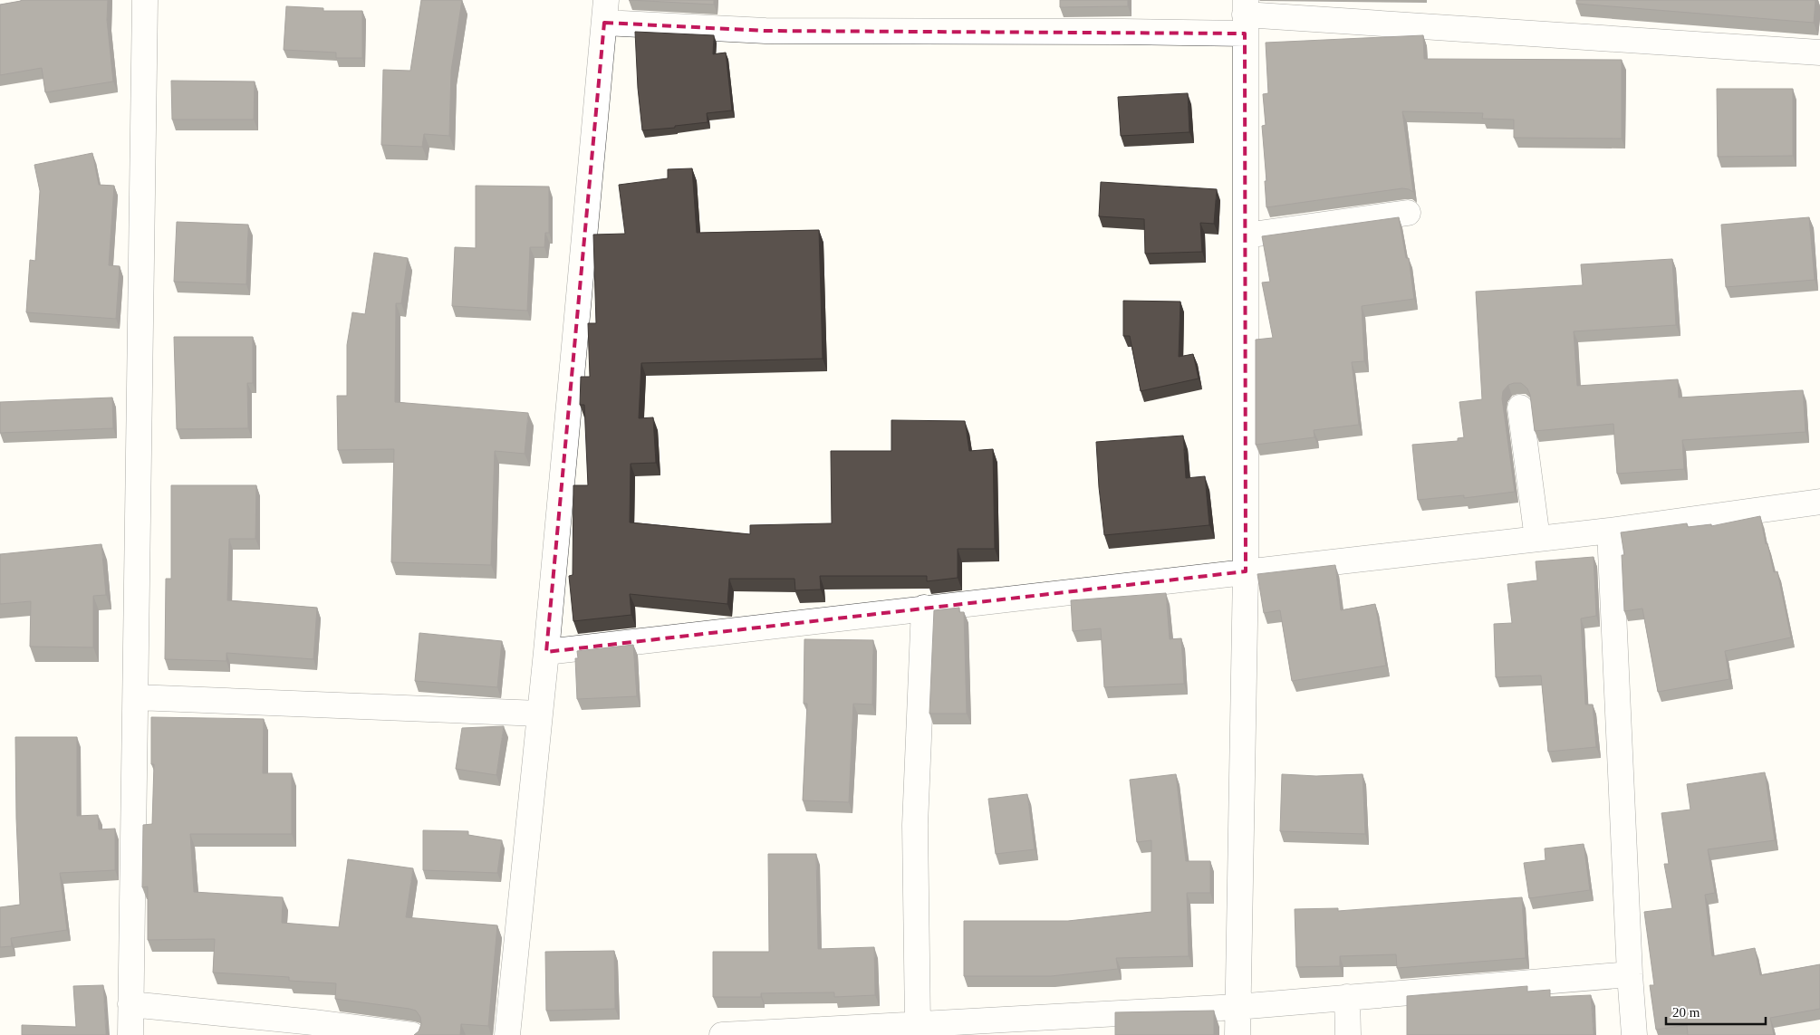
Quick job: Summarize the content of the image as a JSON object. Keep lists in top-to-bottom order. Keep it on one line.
{"scale_bar":"20 m"}
